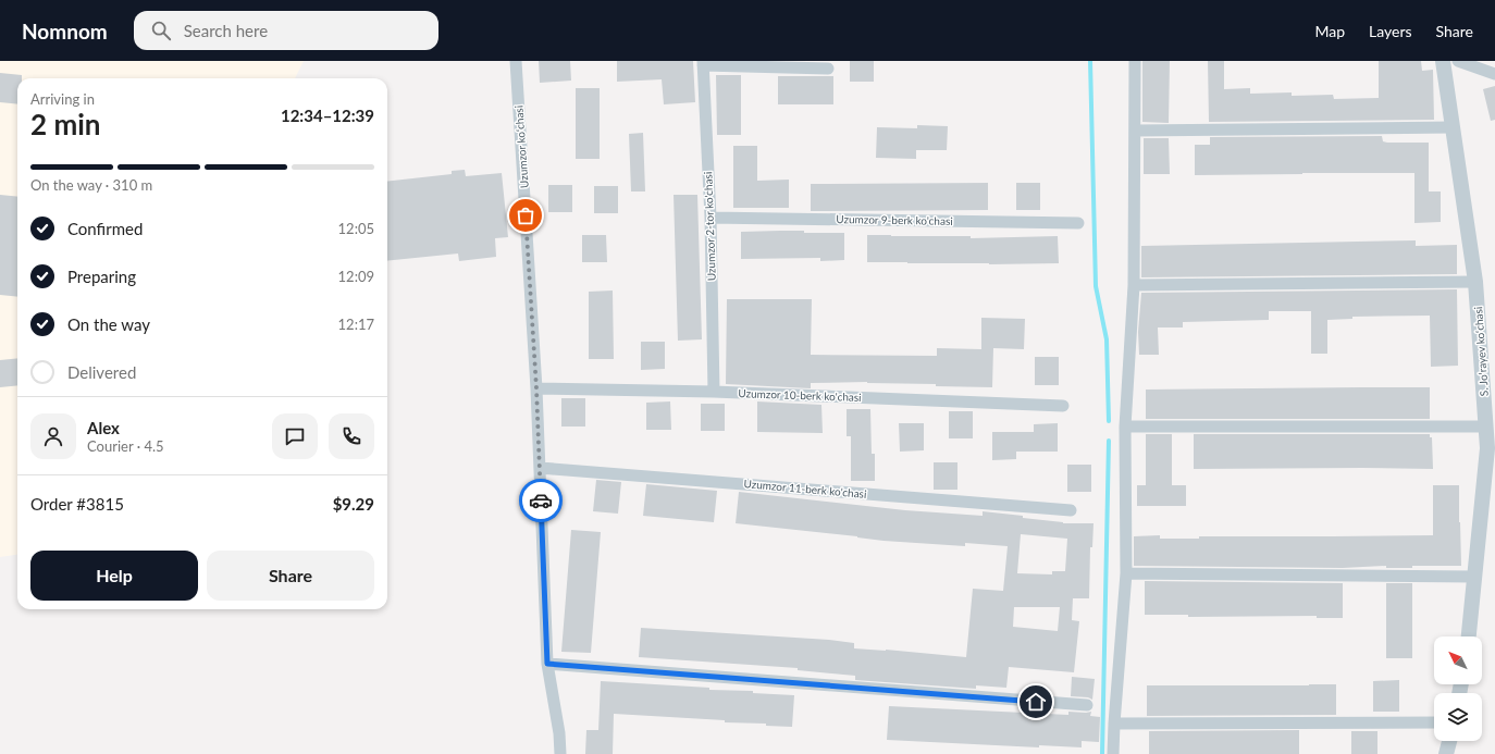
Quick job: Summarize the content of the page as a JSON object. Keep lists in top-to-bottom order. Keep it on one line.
{"streets":{"street":["Uzumzor koʻchasi","Uzumzor 9-berk ko'chasi","Uzumzor 2-tor ko'chasi","S. Joʻrayev koʻchasi","Uzumzor 10-berk ko'chasi","Uzumzor 11-berk ko'chasi"]},"crossings":[["Uzumzor koʻchasi","Uzumzor 10-berk ko'chasi"],["Uzumzor koʻchasi","Uzumzor 11-berk ko'chasi"],["Uzumzor 9-berk ko'chasi","Uzumzor 2-tor ko'chasi"],["Uzumzor 2-tor ko'chasi","Uzumzor 10-berk ko'chasi"]],"north":"top left","page":{"header":"Nomnom","search":"Search here","nav":["Map","Layers","Share"],"heading":["2 min","Arriving in","12:34–12:39"],"panel":["Alex","Courier · 4.5","Order #3815","$9.29"],"bar":"On the way · 310 m","list":[["Confirmed","12:05"],["Preparing","12:09"],["On the way","12:17"],"Delivered"],"buttons":["Help","Share"]}}
